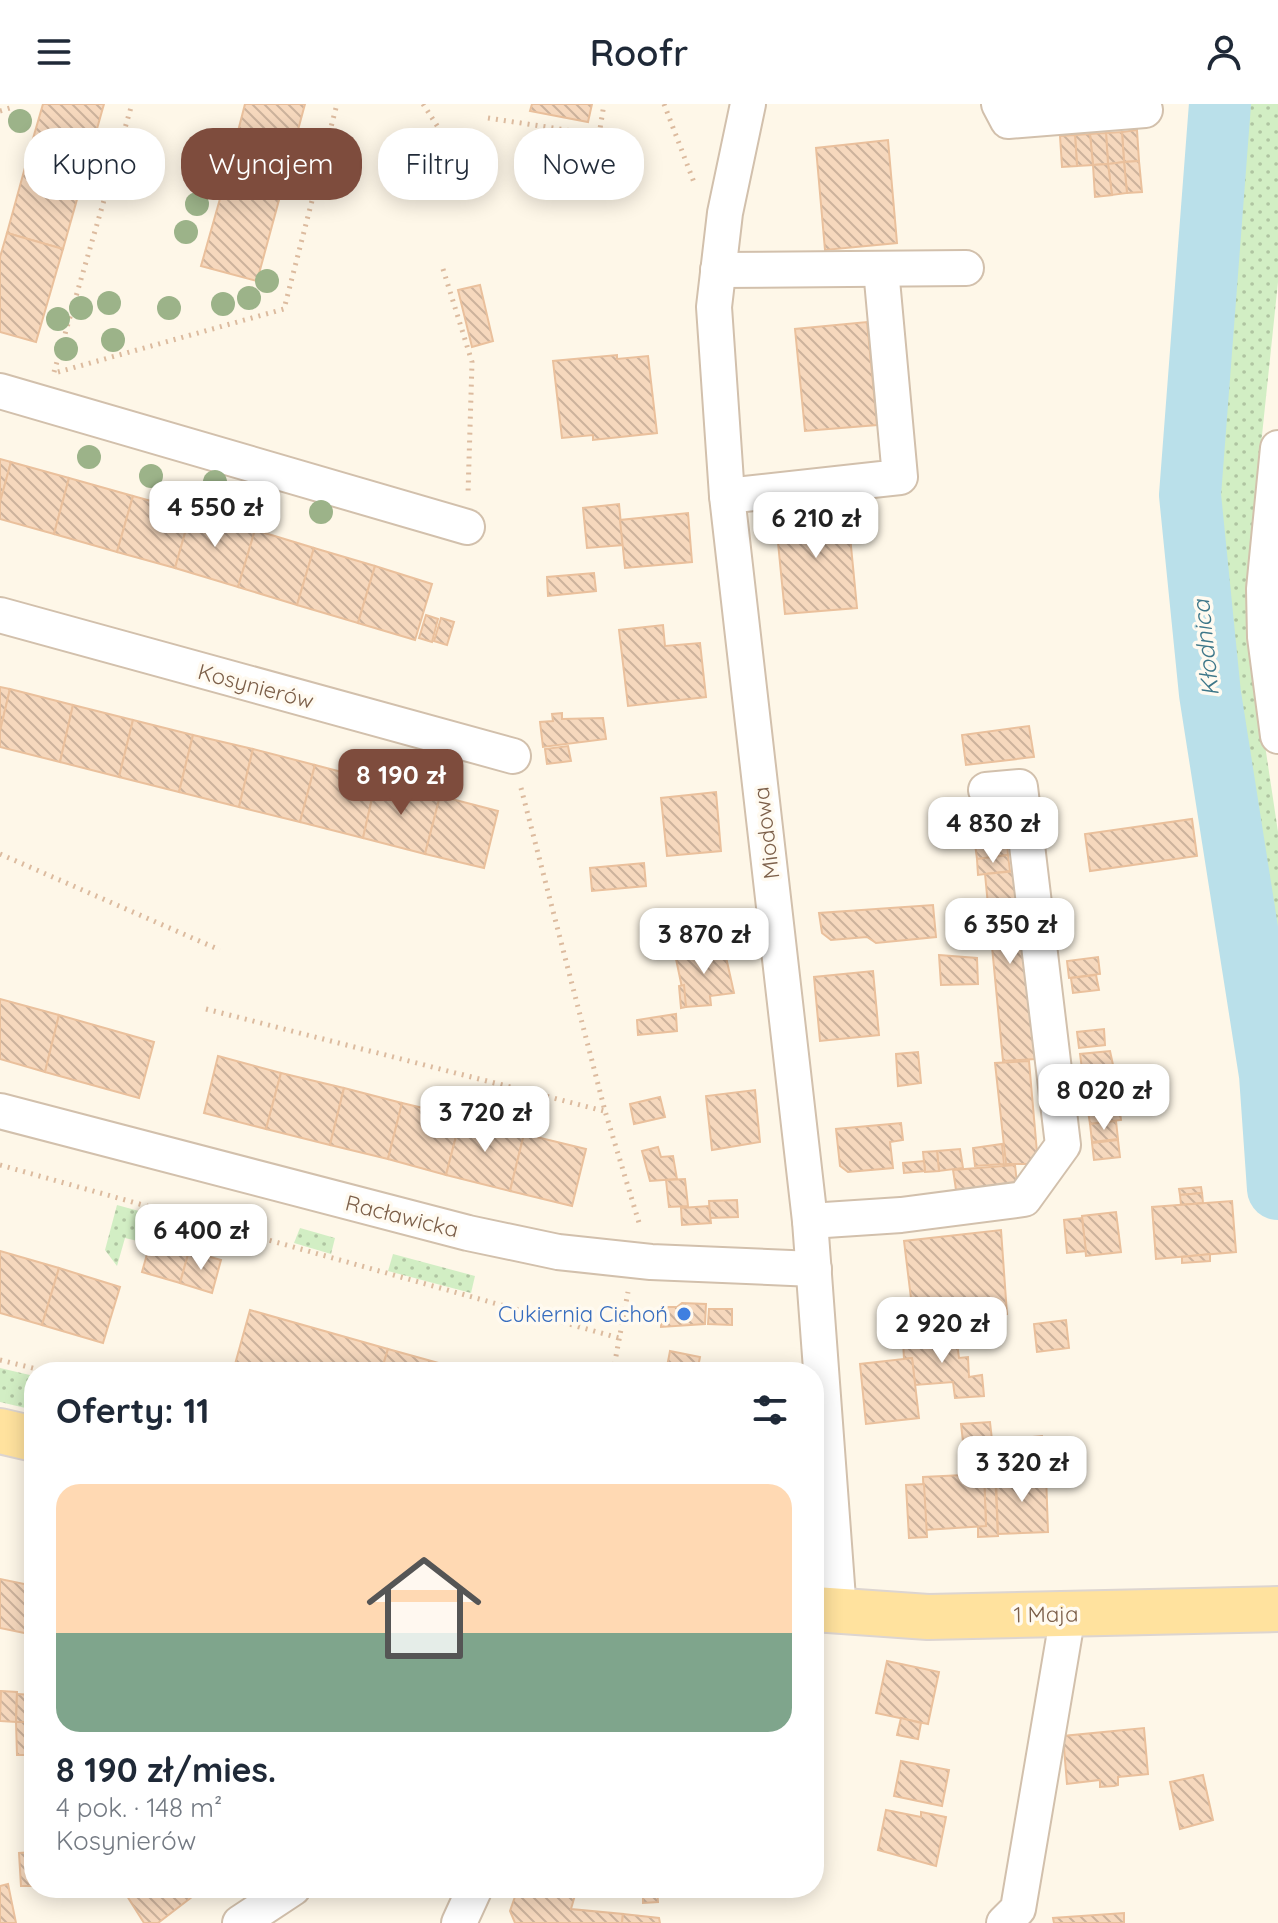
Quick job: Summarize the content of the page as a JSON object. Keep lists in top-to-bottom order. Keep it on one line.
{"streets":{"main road":["1 Maja"],"street":["Kosynierów","Miodowa","Racławicka"]},"crossings":[["Miodowa","Racławicka"],["Miodowa","1 Maja"]],"water":["Kłodnica"],"places":["Cukiernia Cichoń"],"page":{"header":"Roofr","chip":["Kupno","Wynajem","Filtry","Nowe"],"price":["4 550 zł","6 210 zł","8 190 zł","4 830 zł","6 350 zł","3 870 zł","8 020 zł","3 720 zł","6 400 zł","2 920 zł","3 320 zł"],"heading":"Oferty: 11","list":[{"name":"8 190 zł/mies.","note":"4 pok. · 148 m² · Kosynierów"}]}}
